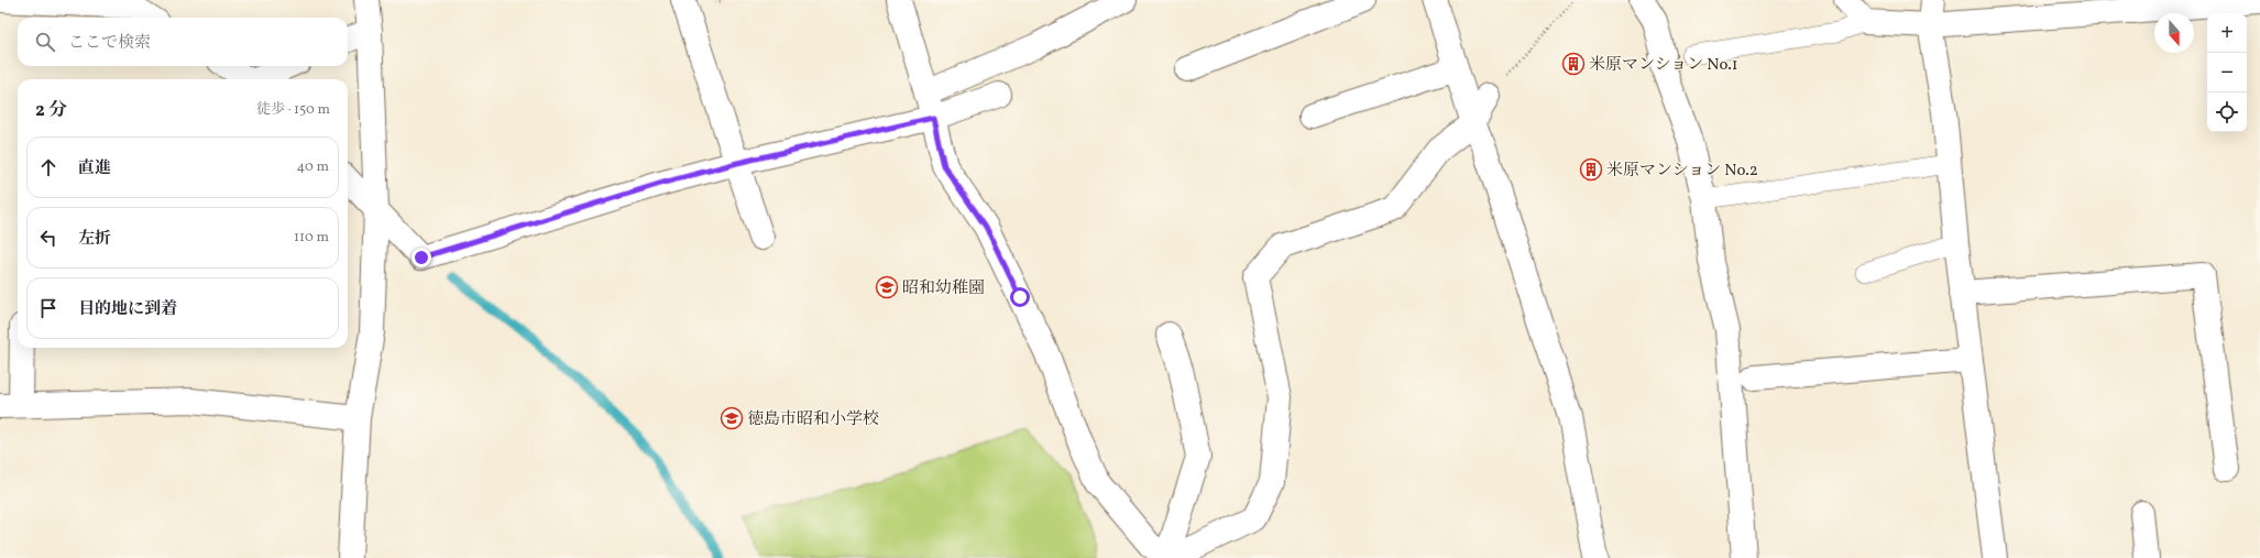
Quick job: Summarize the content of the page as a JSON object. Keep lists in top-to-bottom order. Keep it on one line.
{"places":{"building":["米原マンション No.1","米原マンション No.2"],"school or university":["昭和幼稚園","徳島市昭和小学校"]},"north":"bottom","page":{"map_buttons":["+","−"],"search":"ここで検索","heading":["2 分","徒歩 · 150 m"],"list":[["直進","40 m"],["左折","110 m"],"目的地に到着"]}}
